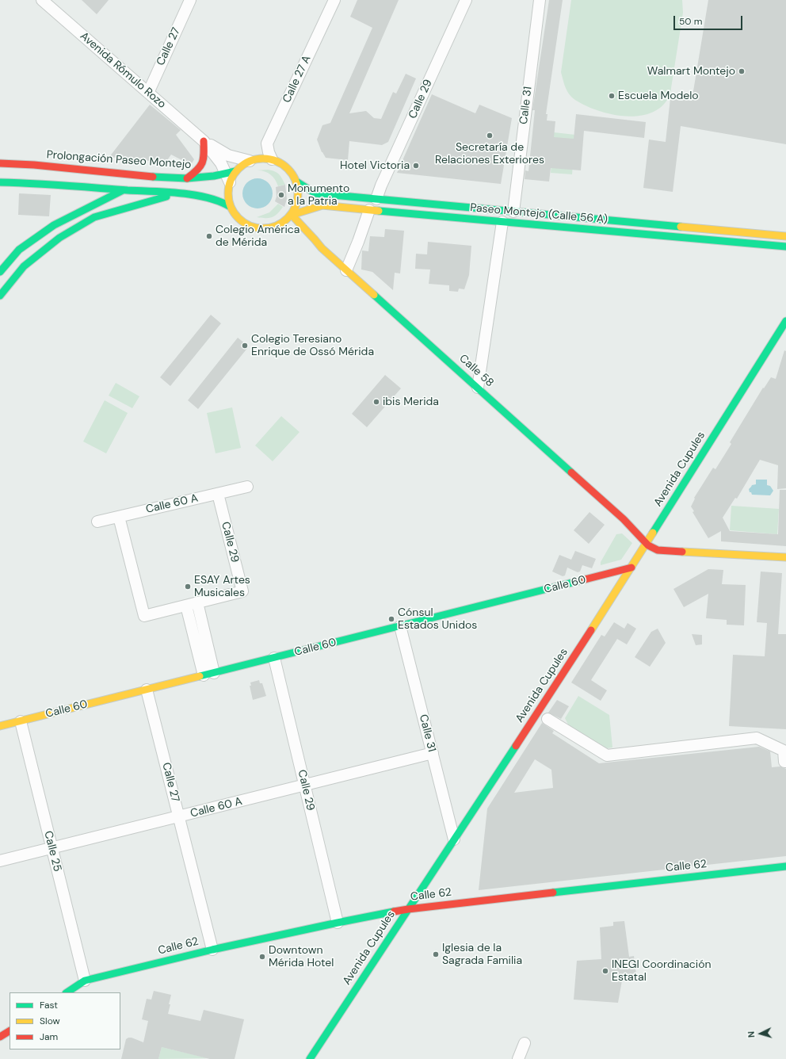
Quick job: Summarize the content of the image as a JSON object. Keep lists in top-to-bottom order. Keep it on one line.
{"streets":{"main road":["Prolongación Paseo Montejo","Paseo Montejo (Calle 56 A)","Calle 58","Avenida Cupules","Calle 60","Calle 62"],"street":["Calle 27","Avenida Rómulo Rozo","Calle 27 A","Calle 29","Calle 31","Calle 60 A","Calle 25"]},"crossings":[["Calle 27","Avenida Rómulo Rozo"],["Calle 27","Calle 60 A"],["Calle 27","Calle 60"],["Calle 27","Calle 62"],["Avenida Rómulo Rozo","Calle 27 A"],["Avenida Rómulo Rozo","Prolongación Paseo Montejo"],["Avenida Rómulo Rozo","Paseo Montejo (Calle 56 A)"],["Avenida Rómulo Rozo","Calle 58"],["Calle 27 A","Prolongación Paseo Montejo"],["Calle 27 A","Paseo Montejo (Calle 56 A)"],["Calle 27 A","Calle 58"],["Calle 29","Paseo Montejo (Calle 56 A)"],["Calle 29","Calle 60 A"],["Calle 29","Calle 60"],["Calle 29","Calle 62"],["Calle 31","Paseo Montejo (Calle 56 A)"],["Calle 31","Avenida Cupules"],["Calle 31","Calle 60 A"],["Calle 31","Calle 60"],["Prolongación Paseo Montejo","Paseo Montejo (Calle 56 A)"],["Prolongación Paseo Montejo","Calle 58"],["Paseo Montejo (Calle 56 A)","Calle 58"],["Calle 58","Avenida Cupules"],["Avenida Cupules","Calle 60"],["Avenida Cupules","Calle 62"],["Calle 60 A","Calle 25"],["Calle 60","Calle 25"],["Calle 25","Calle 62"]],"places":["Walmart Montejo","Escuela Modelo","Secretaría de Relaciones Exteriores","Hotel Victoria","Monumento a la Patria","Colegio América de Mérida","Colegio Teresiano Enrique de Ossó Mérida","ibis Merida","ESAY Artes Musicales","Cónsul Estados Unidos","Iglesia de la Sagrada Familia","Downtown Mérida Hotel","INEGI Coordinación Estatal"],"legend":["Fast","Slow","Jam"],"scale_bar":"50 m","north":"left"}
